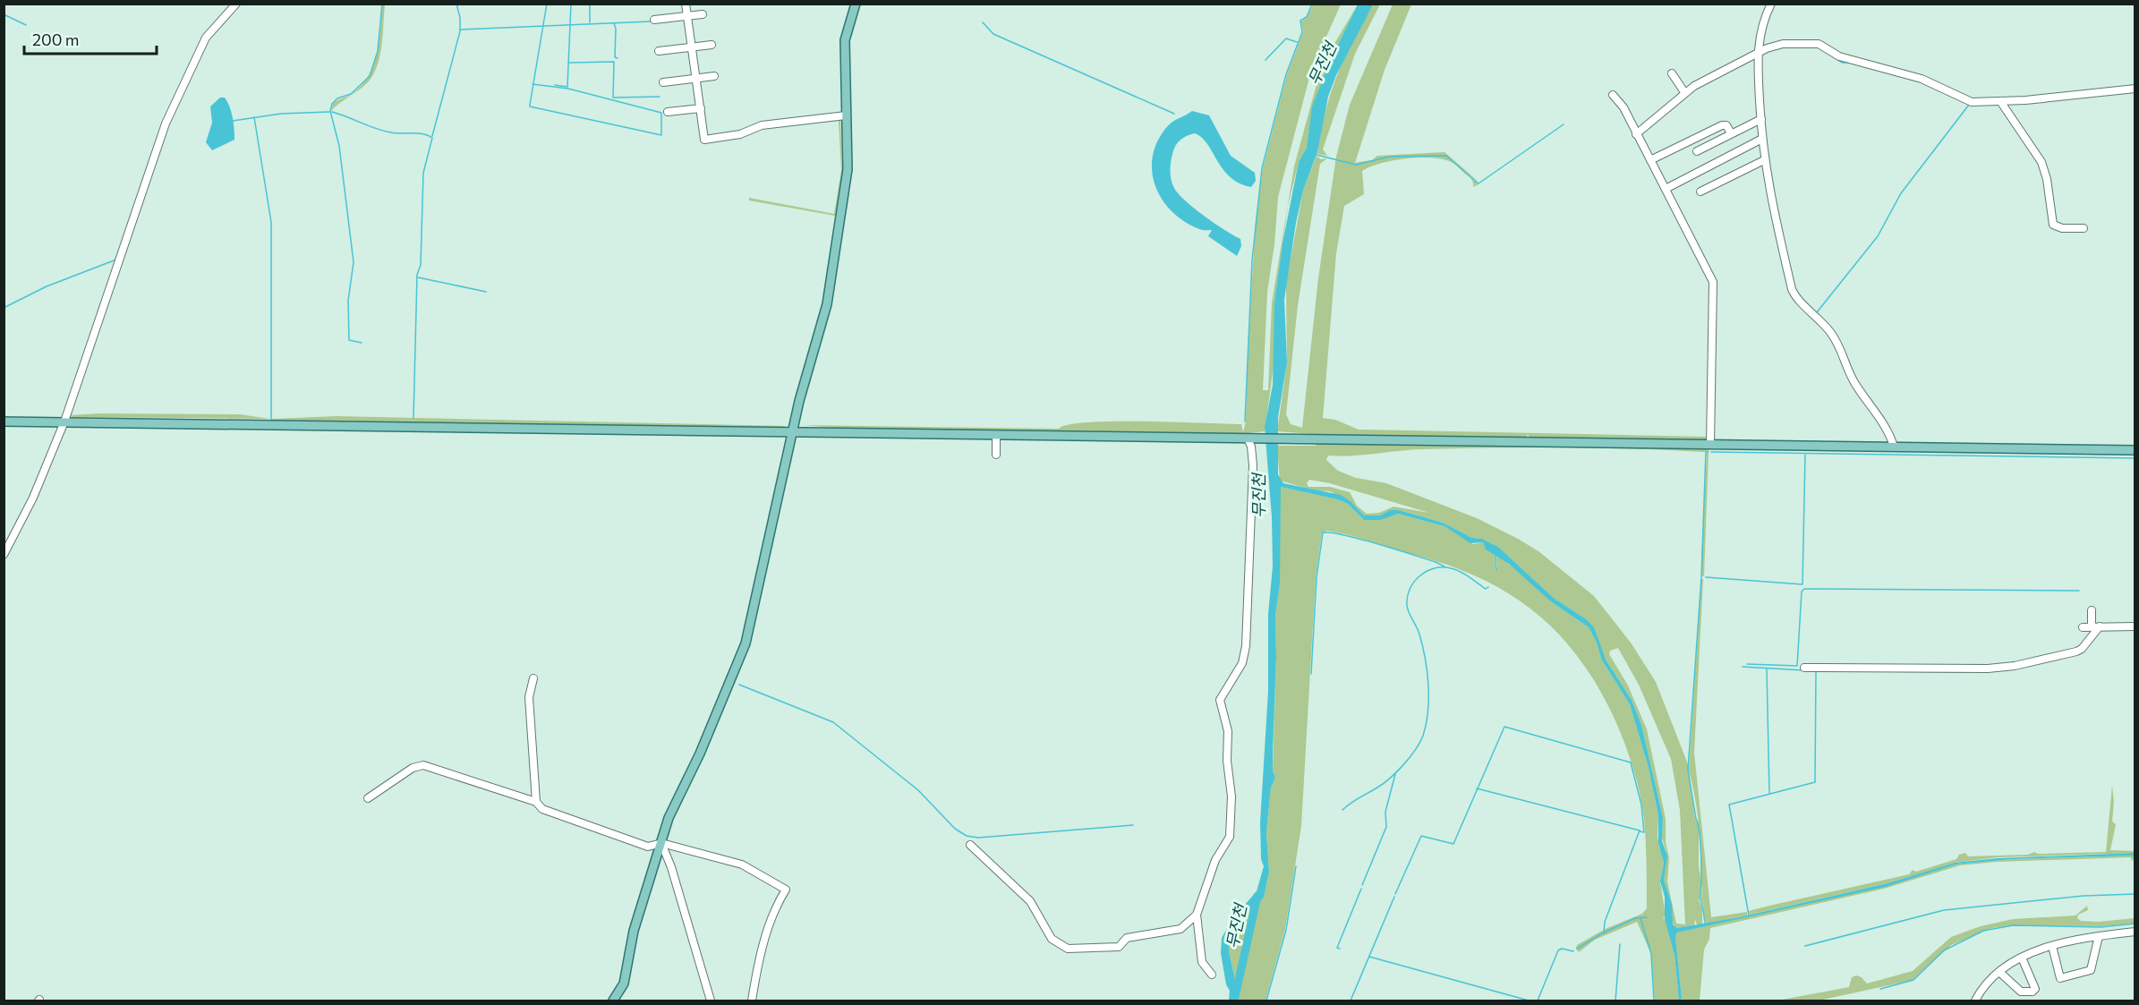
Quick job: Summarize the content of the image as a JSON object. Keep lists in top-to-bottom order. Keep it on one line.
{"water":["무진천"],"scale_bar":"200 m"}
